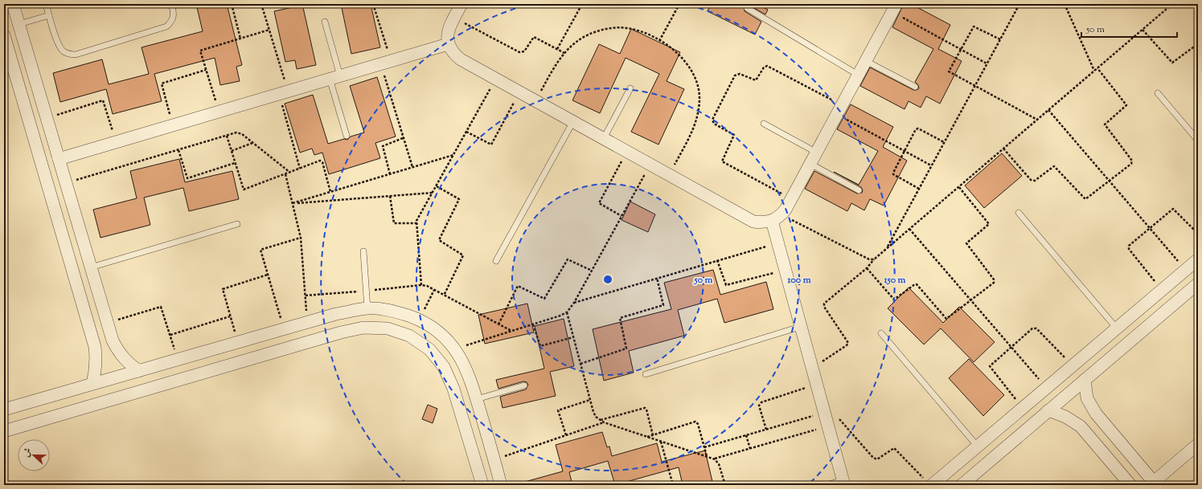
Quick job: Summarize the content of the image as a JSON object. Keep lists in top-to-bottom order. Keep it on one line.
{"scale_bar":"50 m","north":"left","rings":["50 m","100 m","150 m"]}
